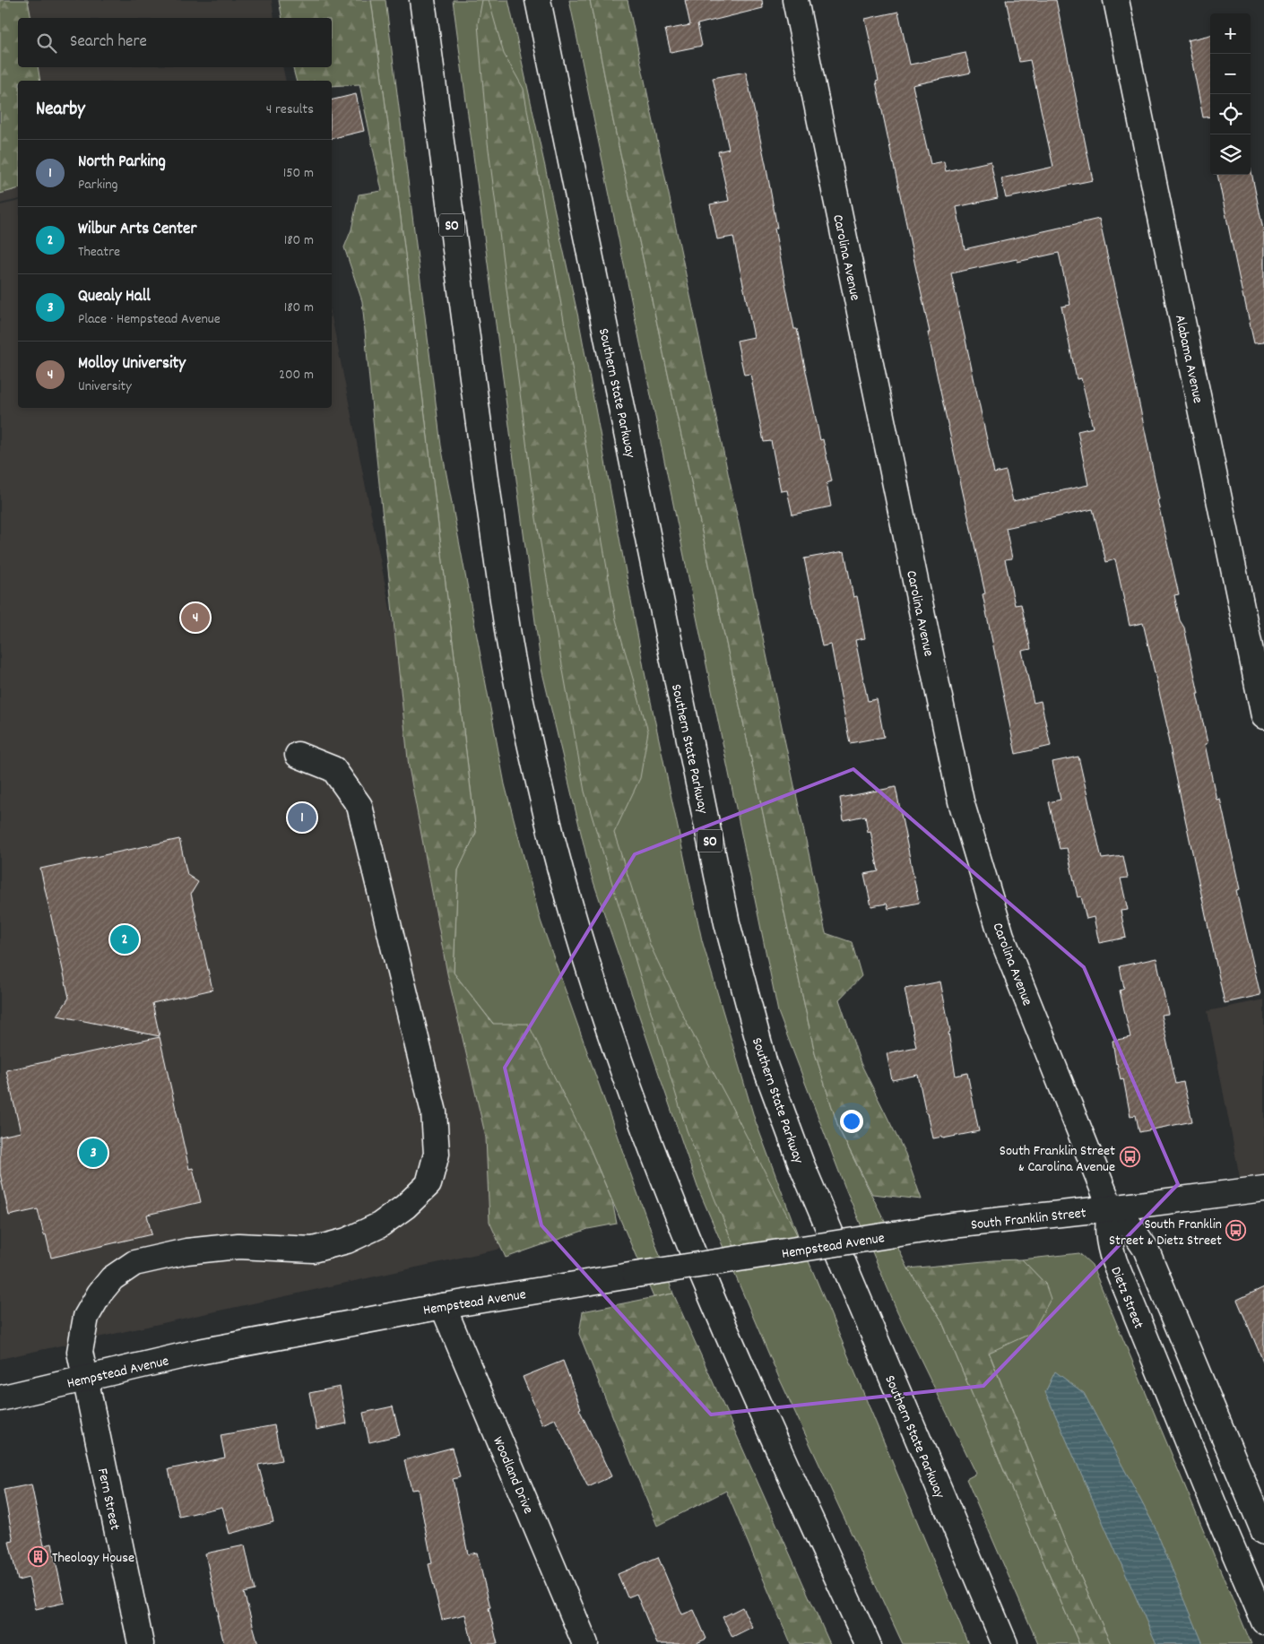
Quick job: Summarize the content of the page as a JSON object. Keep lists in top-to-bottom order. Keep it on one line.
{"streets":{"main road":["SO","Carolina Avenue","Alabama Avenue","Southern State Parkway","South Franklin Street","Hempstead Avenue","Dietz Street","Woodland Drive","Fern Street"]},"crossings":[["Carolina Avenue","South Franklin Street"],["Carolina Avenue","Dietz Street"],["South Franklin Street","Hempstead Avenue"],["South Franklin Street","Dietz Street"],["Hempstead Avenue","Woodland Drive"],["Hempstead Avenue","Fern Street"]],"places":{"bus stop":["South Franklin Street & Carolina Avenue","South Franklin Street & Dietz Street"],"building":["Theology House"]},"page":{"map_buttons":["+","−"],"search":"Search here","heading":["Nearby","4 results"],"list":[{"mark":"1","name":"North Parking","note":"Parking","value":"150 m"},{"mark":"2","name":"Wilbur Arts Center","note":"Theatre","value":"180 m"},{"mark":"3","name":"Quealy Hall","note":"Place · Hempstead Avenue","value":"180 m"},{"mark":"4","name":"Molloy University","note":"University","value":"200 m"}],"pins":["4","1","2","3"]}}
